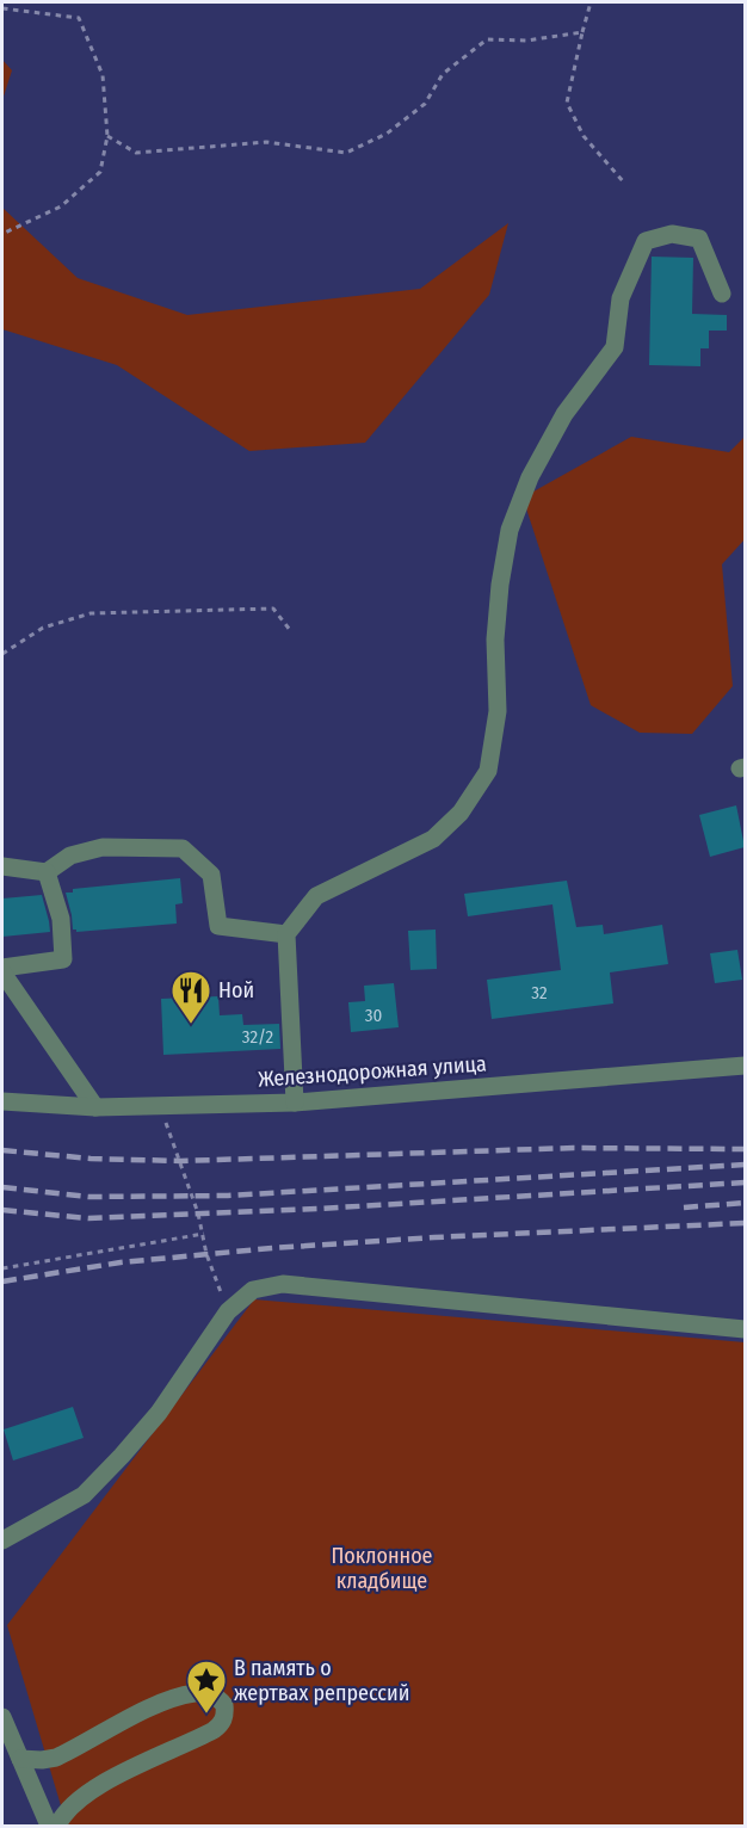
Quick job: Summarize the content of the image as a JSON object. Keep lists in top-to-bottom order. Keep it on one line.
{"streets":{"street":["Железнодорожная улица"]},"parks":["Поклонное кладбище"],"places":{"restaurant":["Ной"],"place":["В память о жертвах репрессий"]},"house_numbers":["32","30","32/2"]}
